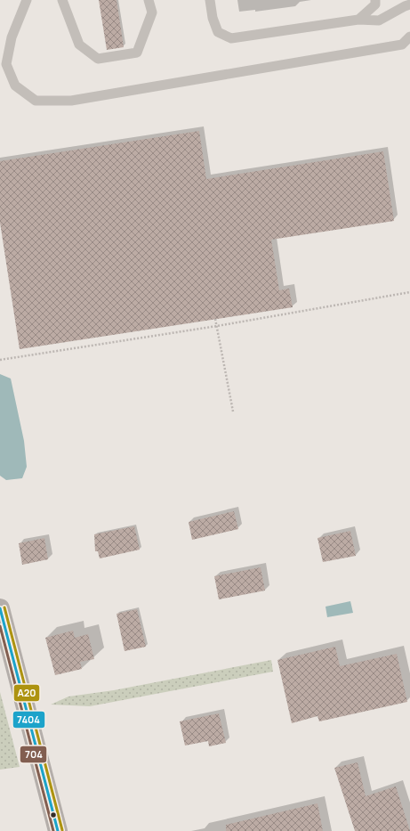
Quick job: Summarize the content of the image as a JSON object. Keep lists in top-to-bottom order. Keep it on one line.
{"lines":["transit line A20","transit line 7404","transit line 704"]}
